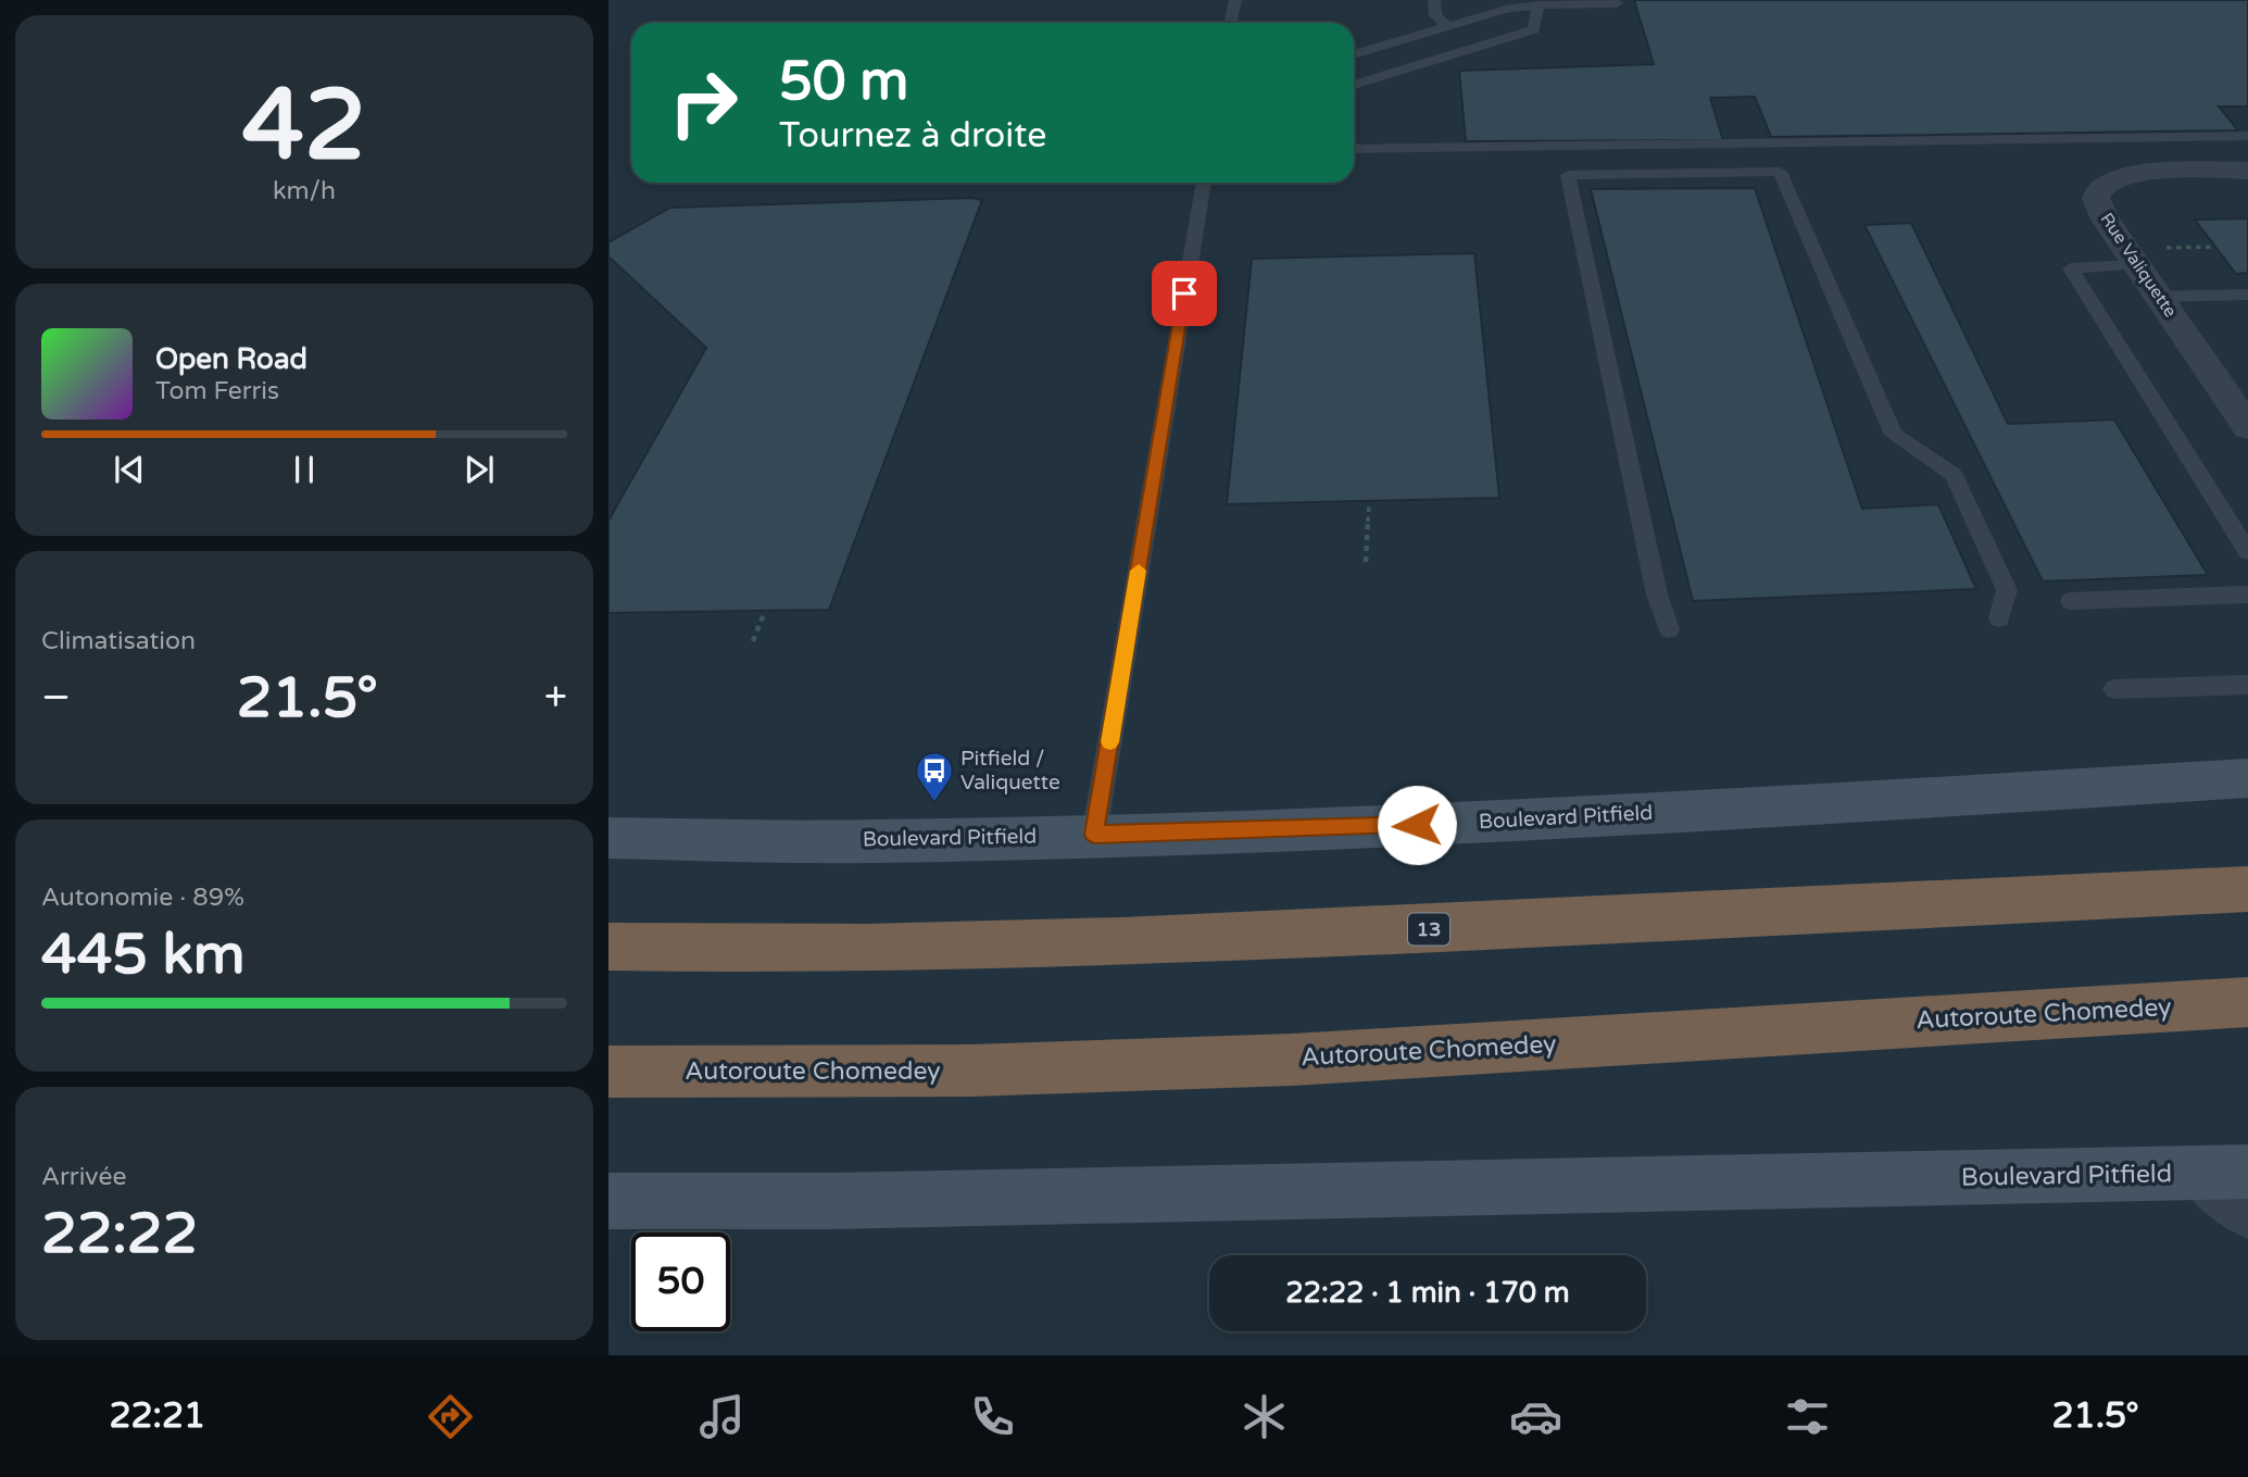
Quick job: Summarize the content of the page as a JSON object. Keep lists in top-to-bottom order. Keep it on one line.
{"streets":{"highway":["13","Autoroute Chomedey"],"main road":["Boulevard Pitfield"],"street":["Rue Valiquette"]},"places":{"bus stop":["Pitfield / Valiquette"]},"page":{"tile":[["42","km/h"],"Climatisation",["Autonomie · 89%","445 km"],["Arrivée","22:22"]],"turn":["50 m","Tournez à droite"],"song":["Open Road","Tom Ferris"],"heat":["−","21.5°","+"],"limit":"50","trip":"22:22 · 1 min · 170 m","tabs":["22:21","21.5°"]}}
